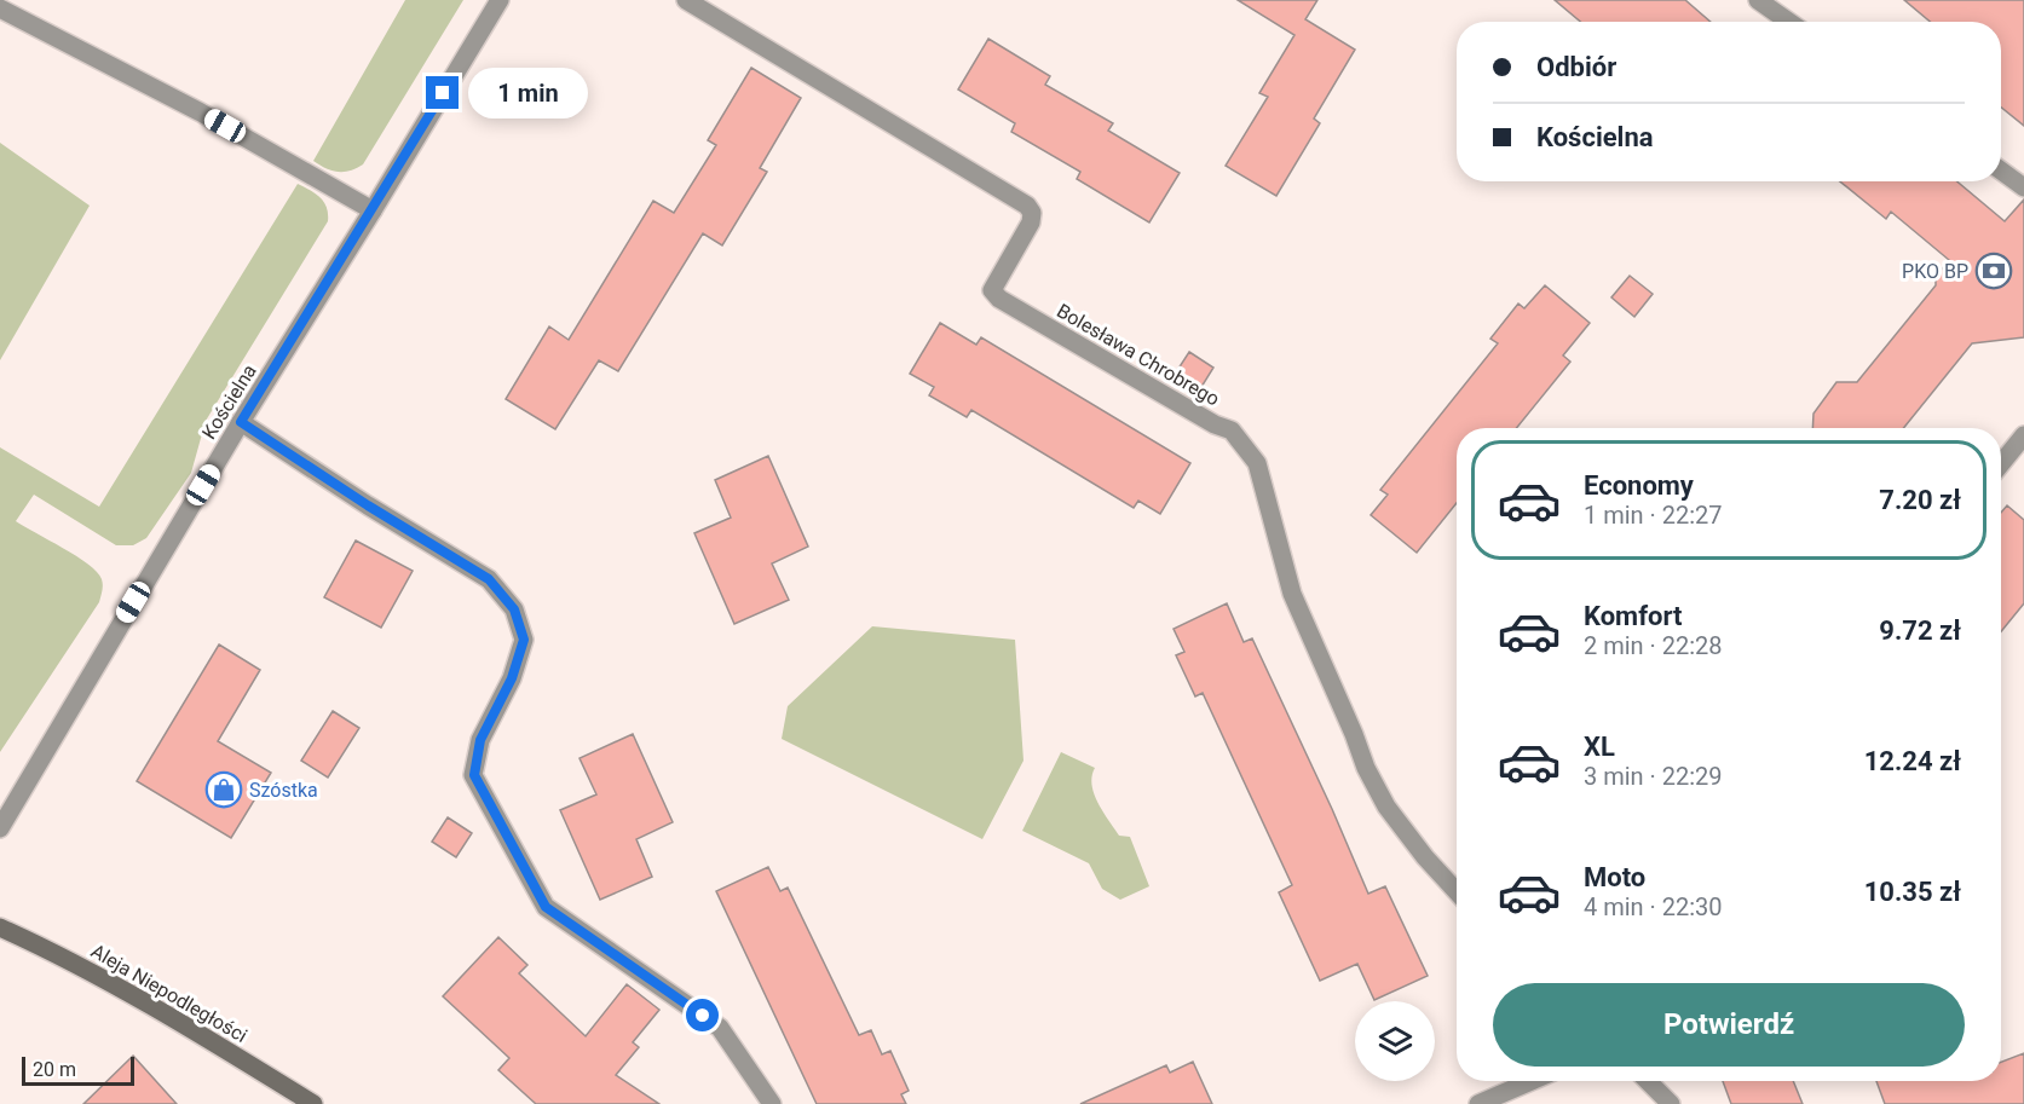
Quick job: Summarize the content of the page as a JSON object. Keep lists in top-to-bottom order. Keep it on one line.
{"streets":{"main road":["Aleja Niepodległości"],"street":["Bolesława Chrobrego","Kościelna"]},"places":{"bank":["PKO BP"],"shop":["Szóstka"]},"scale_bar":"20 m","page":{"banner":["Odbiór","Kościelna"],"bubble":"1 min","list":[{"name":"Economy","note":"1 min · 22:27","value":"7.20 zł"},{"name":"Komfort","note":"2 min · 22:28","value":"9.72 zł"},{"name":"XL","note":"3 min · 22:29","value":"12.24 zł"},{"name":"Moto","note":"4 min · 22:30","value":"10.35 zł"}],"buttons":"Potwierdź","scale":"20 m"}}
